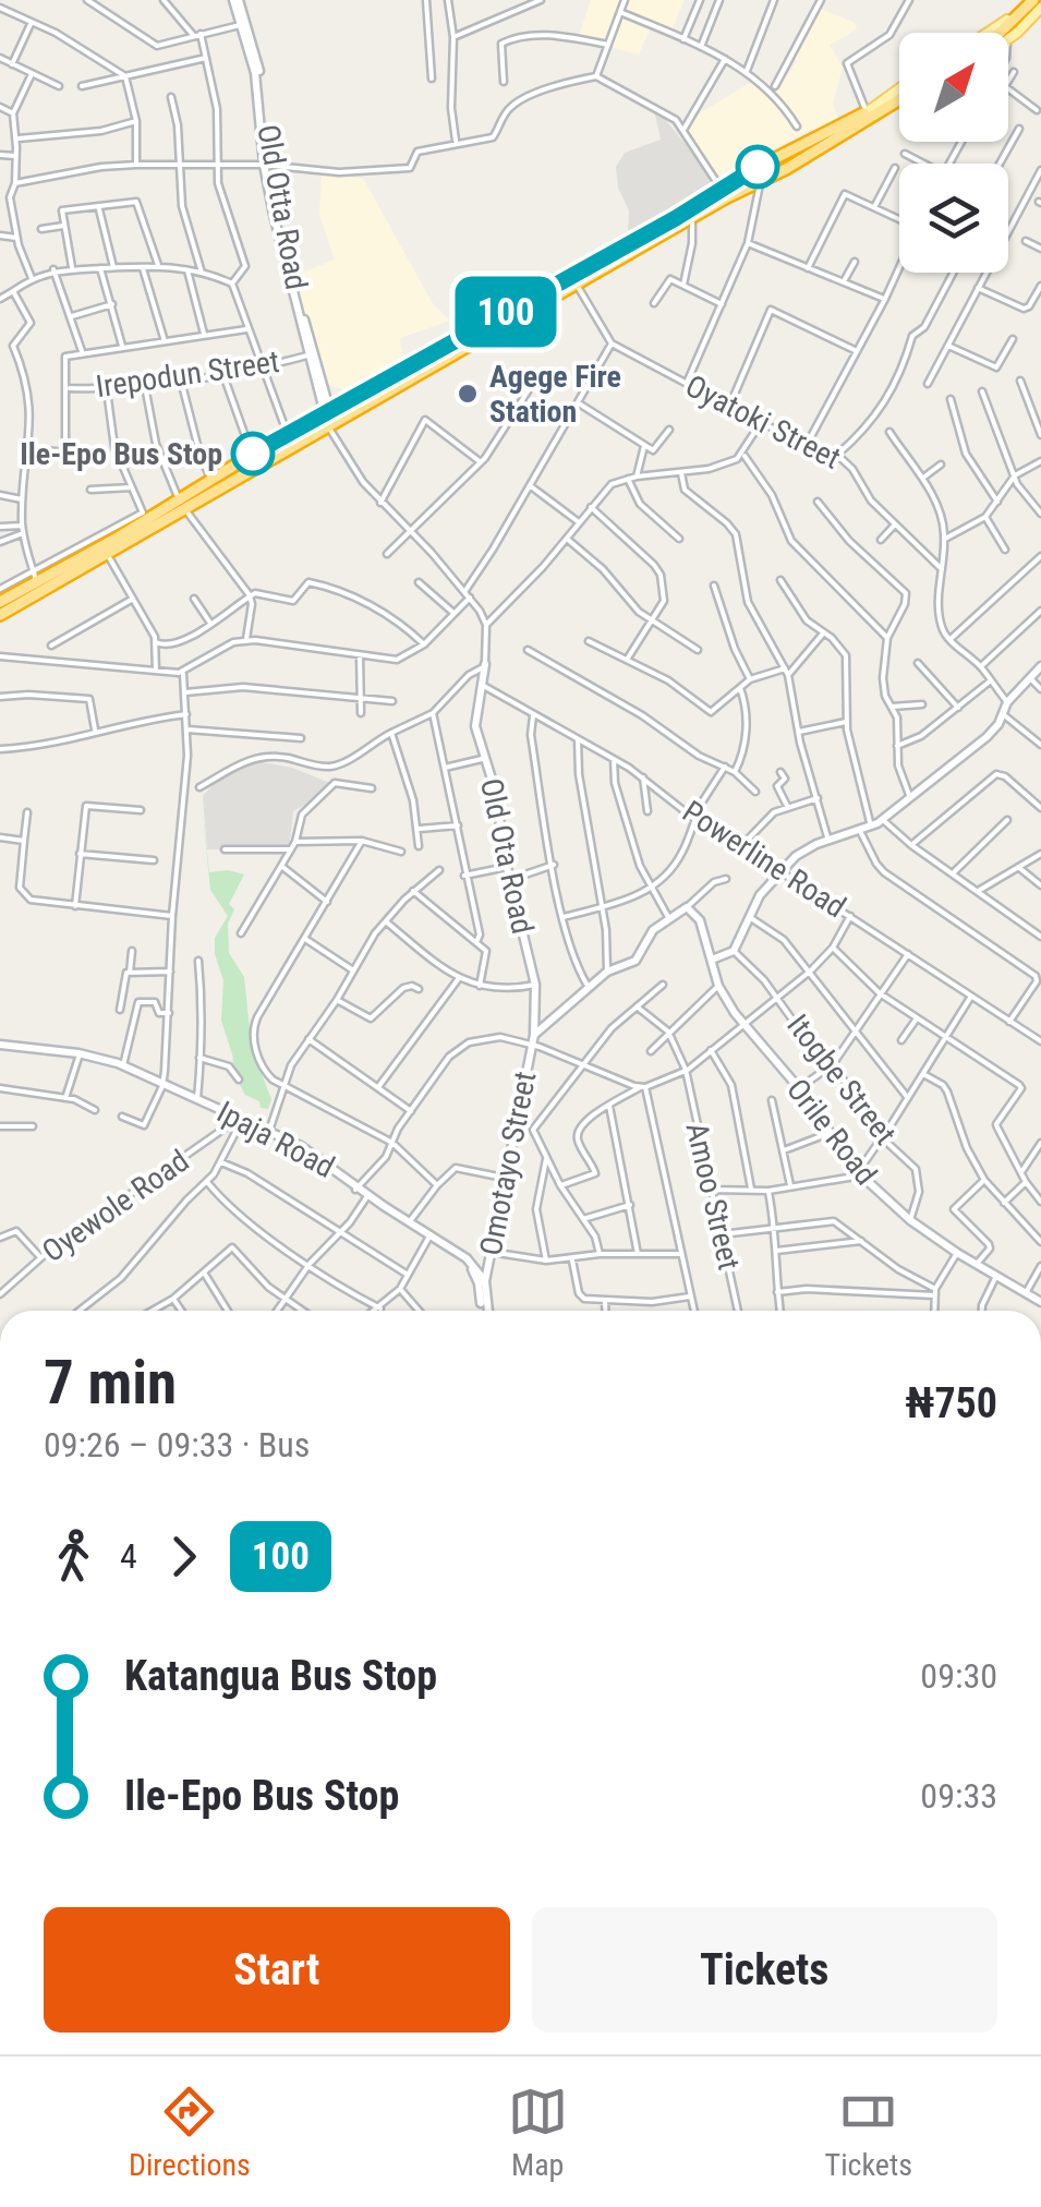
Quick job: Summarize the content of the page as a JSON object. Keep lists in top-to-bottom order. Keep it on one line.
{"streets":{"main road":["Old Otta Road","Old Ota Road","Orile Road","Ipaja Road","Omotayo Street"],"street":["Irepodun Street","Oyatoki Street","Powerline Road","Itogbe Street","Amoo Street","Oyewole Road"]},"crossings":[["Old Ota Road","Powerline Road"],["Old Ota Road","Omotayo Street"],["Itogbe Street","Orile Road"],["Ipaja Road","Omotayo Street"],["Ipaja Road","Oyewole Road"]],"places":["Agege Fire Station","Ile-Epo Bus Stop"],"lines":["bus line 100"],"north":"top right","page":{"on_map":"100","heading":["7 min","09:26 – 09:33 · Bus","₦750"],"legs":["4","100"],"list":[{"name":"Katangua Bus Stop","value":"09:30"},{"name":"Ile-Epo Bus Stop","value":"09:33"}],"buttons":["Start","Tickets"],"tabs":["Directions","Map","Tickets"]}}
